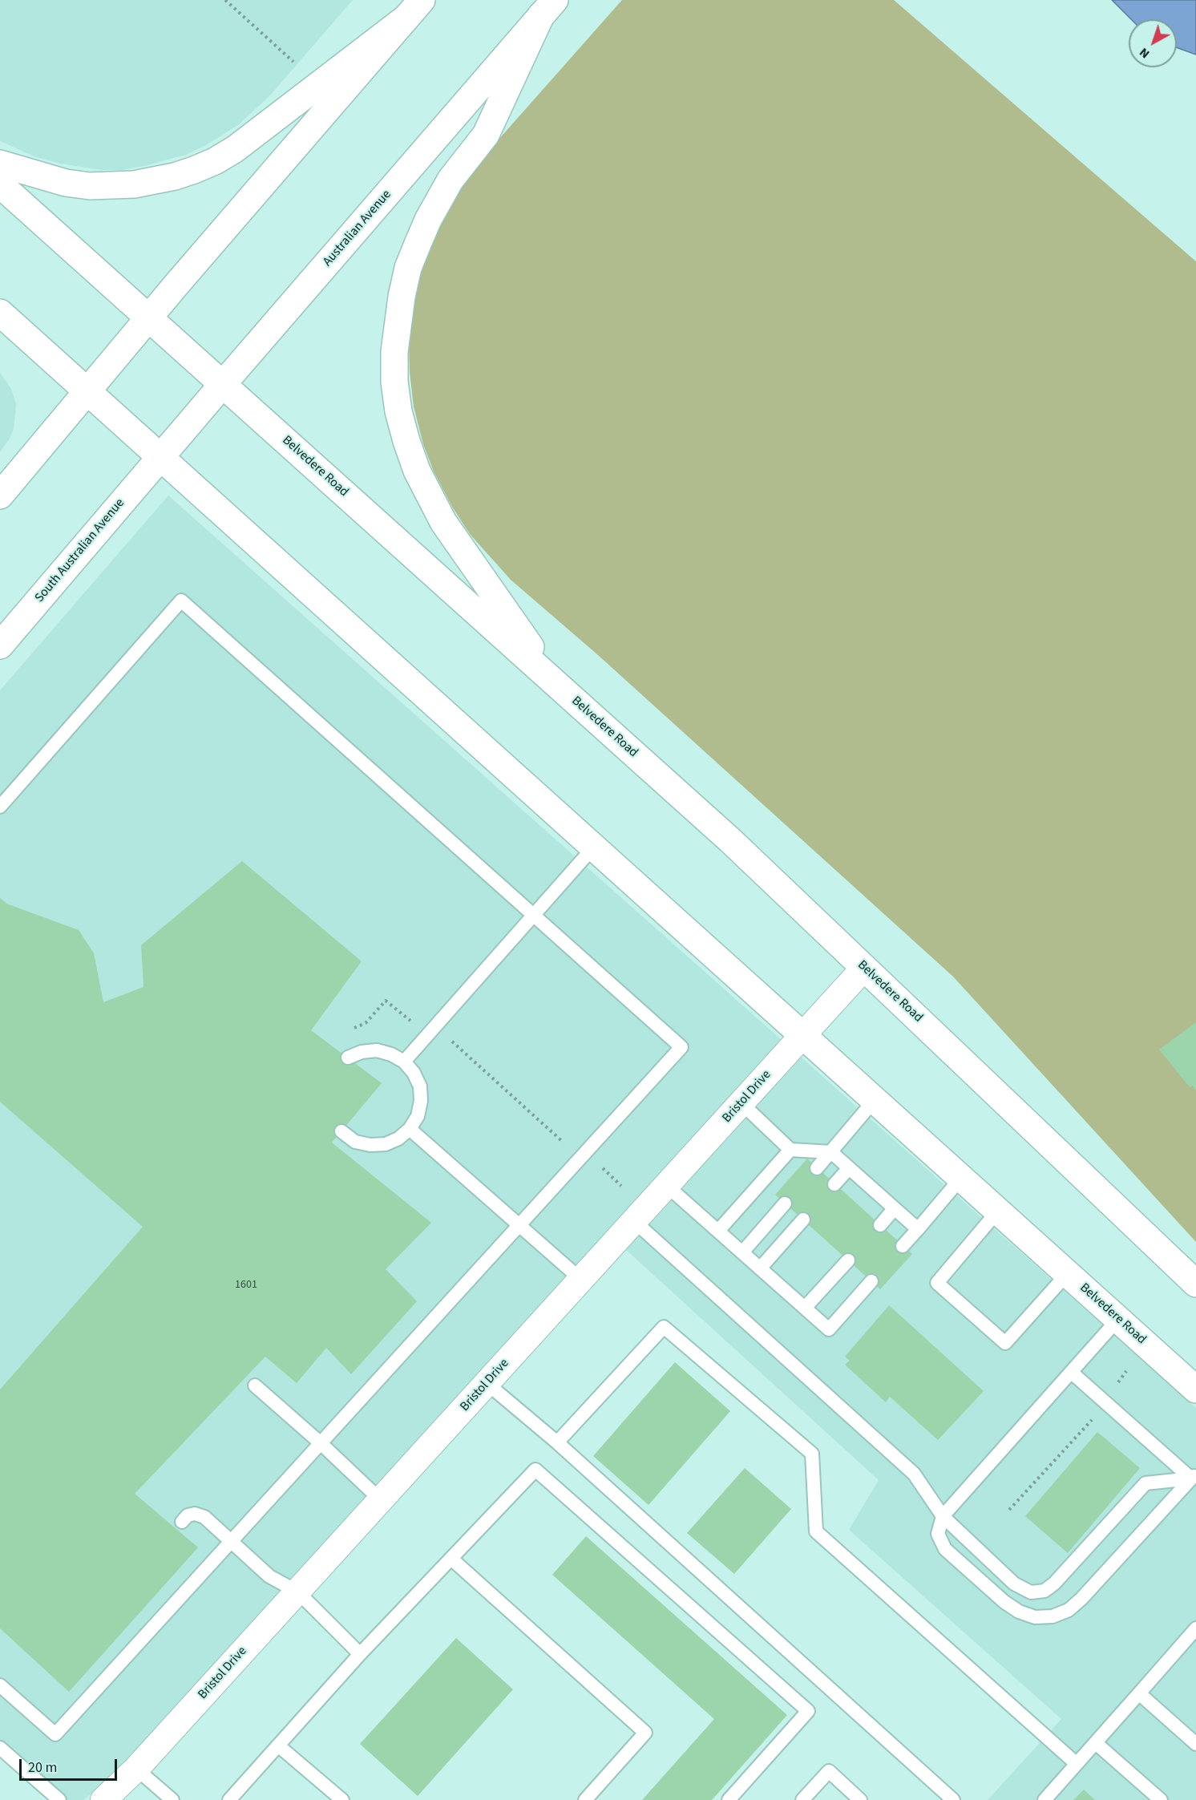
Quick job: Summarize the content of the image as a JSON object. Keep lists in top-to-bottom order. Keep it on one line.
{"streets":{"main road":["Australian Avenue","Belvedere Road","South Australian Avenue"],"street":["Bristol Drive"]},"crossings":[["Australian Avenue","Belvedere Road"],["Australian Avenue","South Australian Avenue"],["Belvedere Road","South Australian Avenue"],["Belvedere Road","Bristol Drive"]],"house_numbers":["1601"],"scale_bar":"20 m","north":"bottom left"}
